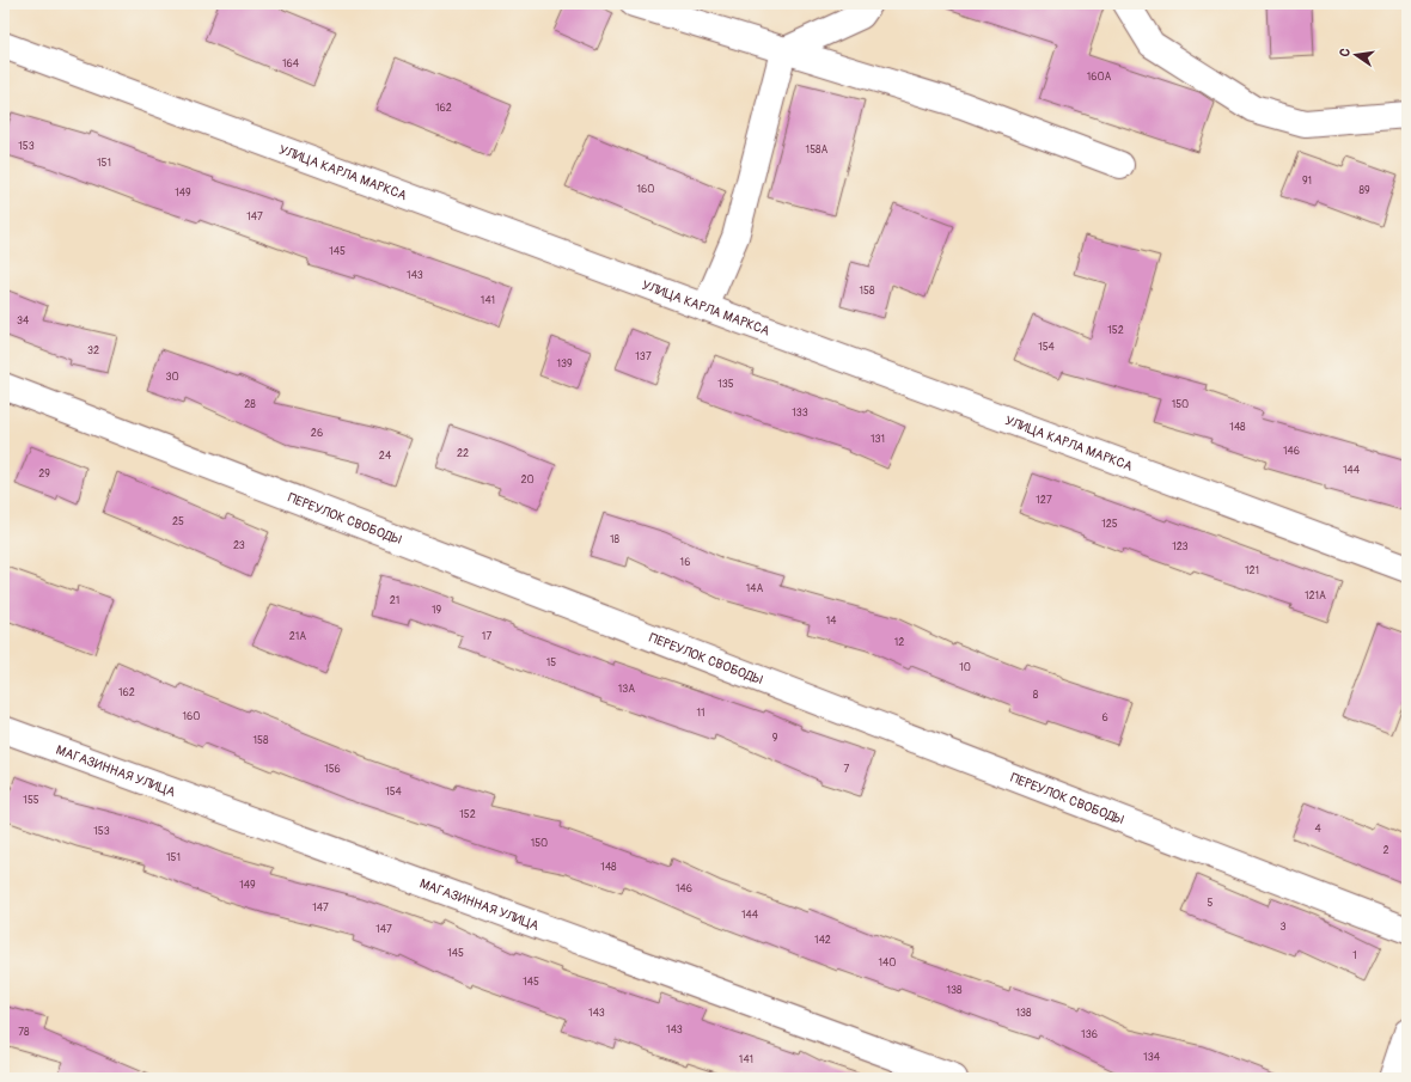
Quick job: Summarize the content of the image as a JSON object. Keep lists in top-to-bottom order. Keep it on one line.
{"streets":{"street":["УЛИЦА КАРЛА МАРКСА","ПЕРЕУЛОК СВОБОДЫ","МАГАЗИННАЯ УЛИЦА"]},"house_numbers":["164","160А","162","153","158А","151","91","160","89","149","147","145","143","158","141","34","152","154","32","137","139","30","135","28","150","133","148","26","131","146","22","24","144","29","20","127","25","125","18","23","123","16","121","14А","121А","21","19","14","21А","17","12","15","10","13А","162","8","11","160","6","9","158","156","7","154","155","152","4","153","150","2","151","148","149","146","5","147","144","3","147","142","145","1","140","145","138","143","138","143","78","136","134","141"],"north":"left"}
